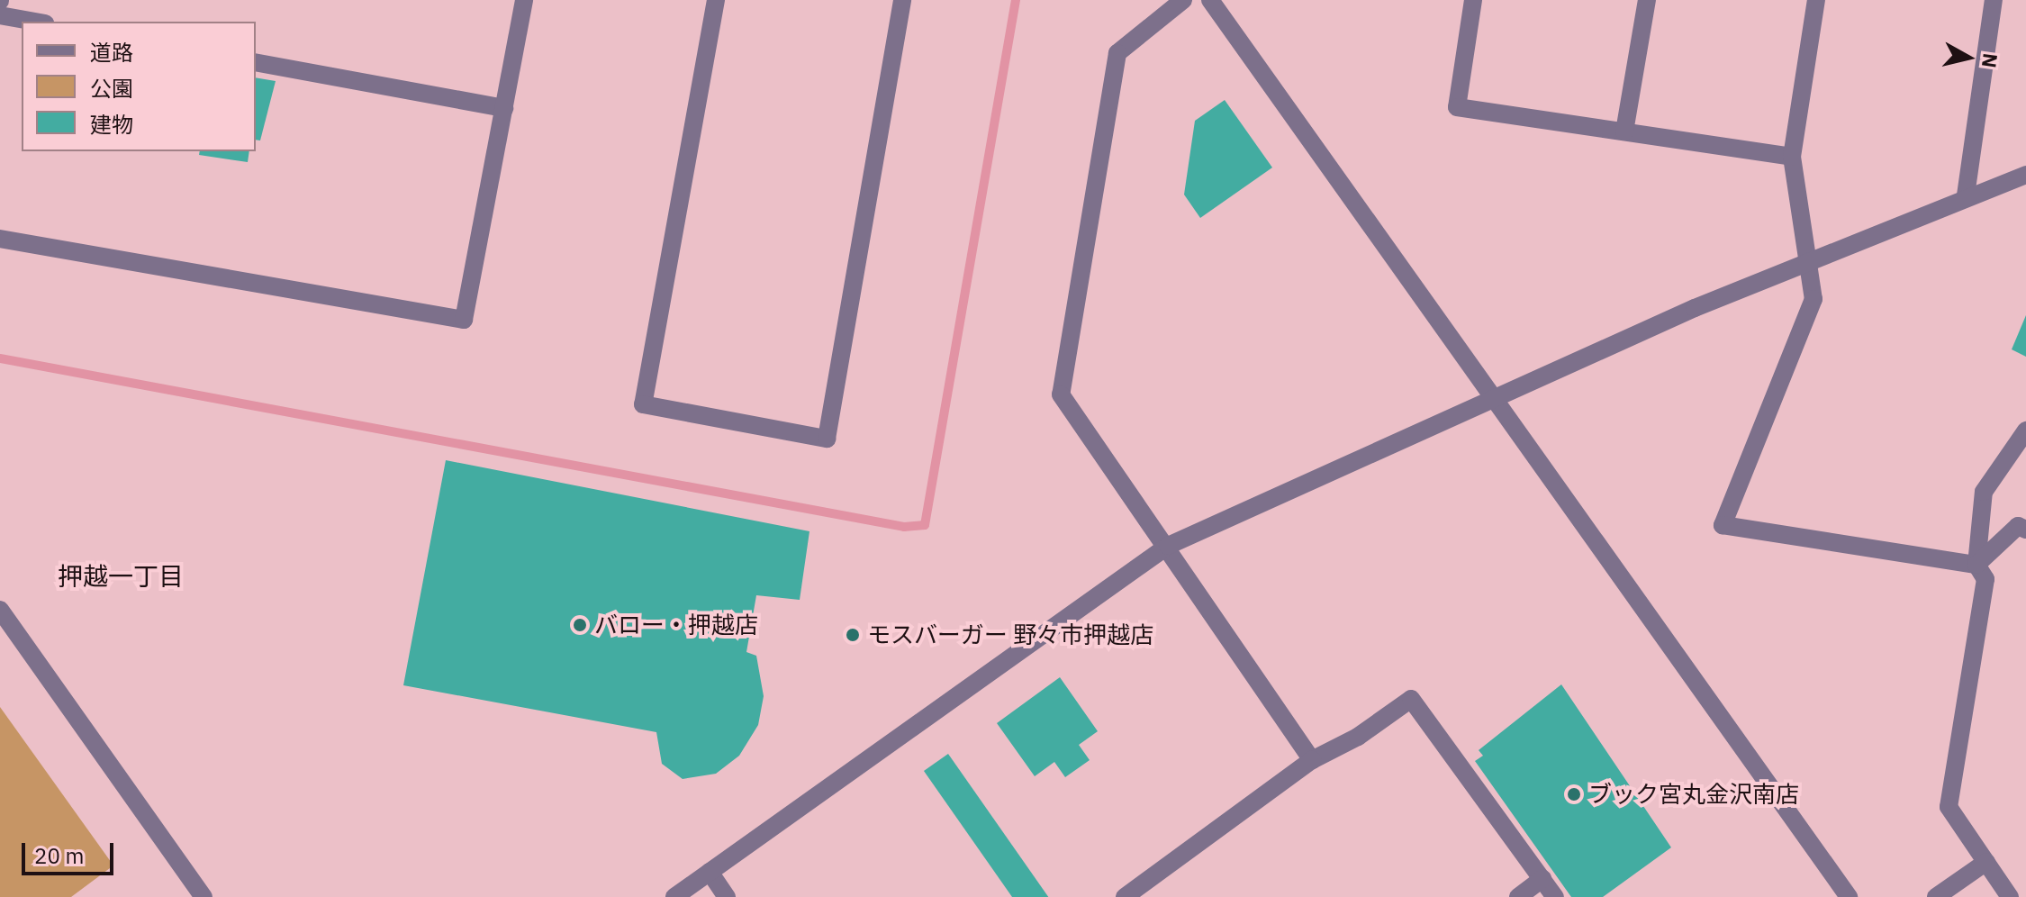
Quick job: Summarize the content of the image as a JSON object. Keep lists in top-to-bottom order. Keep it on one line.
{"districts":["押越一丁目"],"places":["バロー・押越店","モスバーガー 野々市押越店","ブック宮丸金沢南店"],"legend":["道路","公園","建物"],"scale_bar":"20 m","north":"right"}
